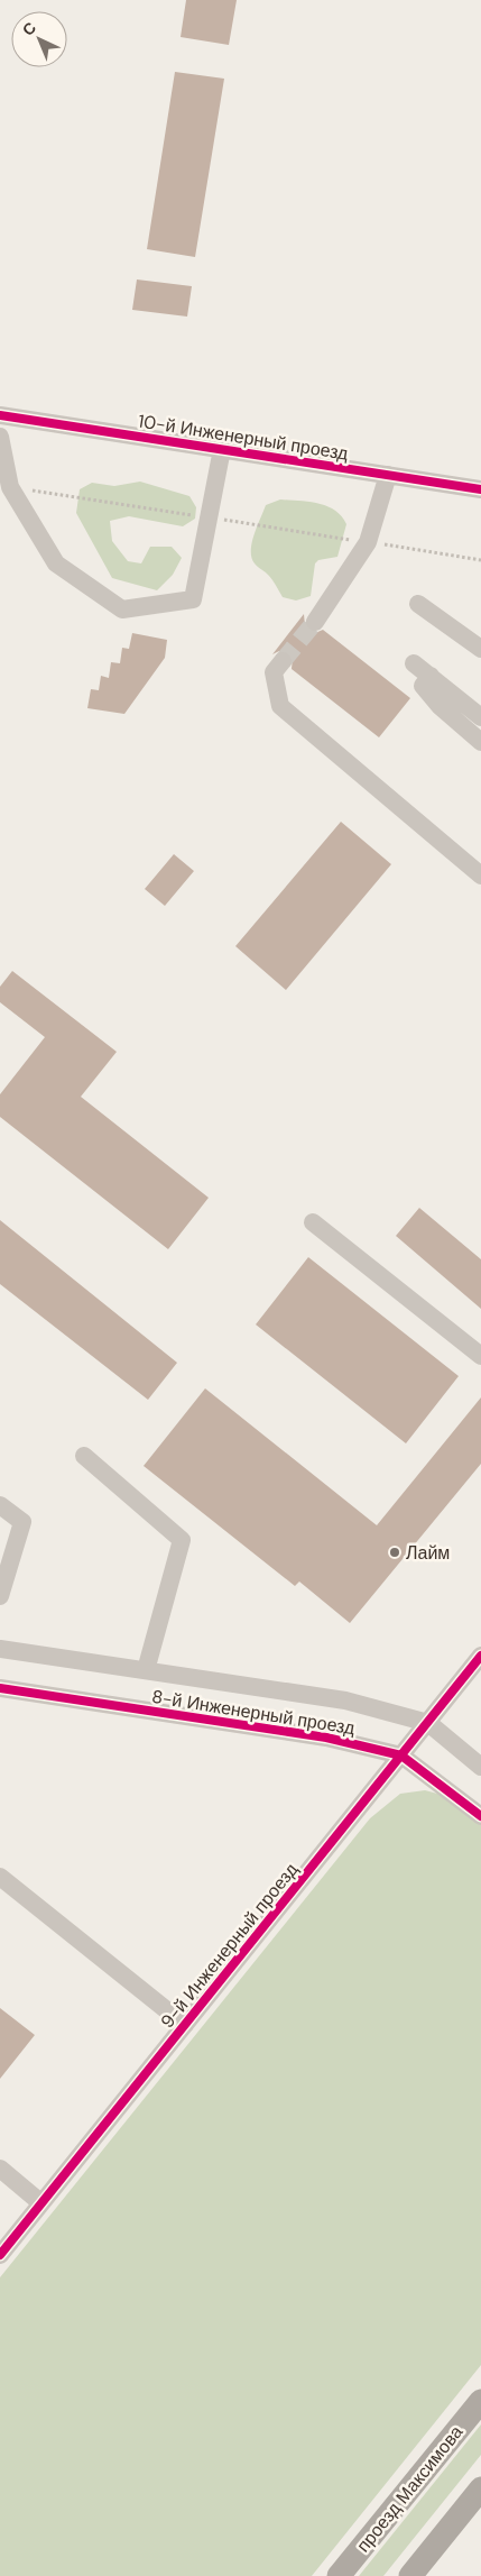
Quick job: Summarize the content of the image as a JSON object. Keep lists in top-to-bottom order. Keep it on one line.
{"streets":{"main road":["проезд Максимова"],"street":["10-й Инженерный проезд","8-й Инженерный проезд","9-й Инженерный проезд"]},"crossings":[["8-й Инженерный проезд","9-й Инженерный проезд"]],"places":["Лайм"],"north":"top left"}
